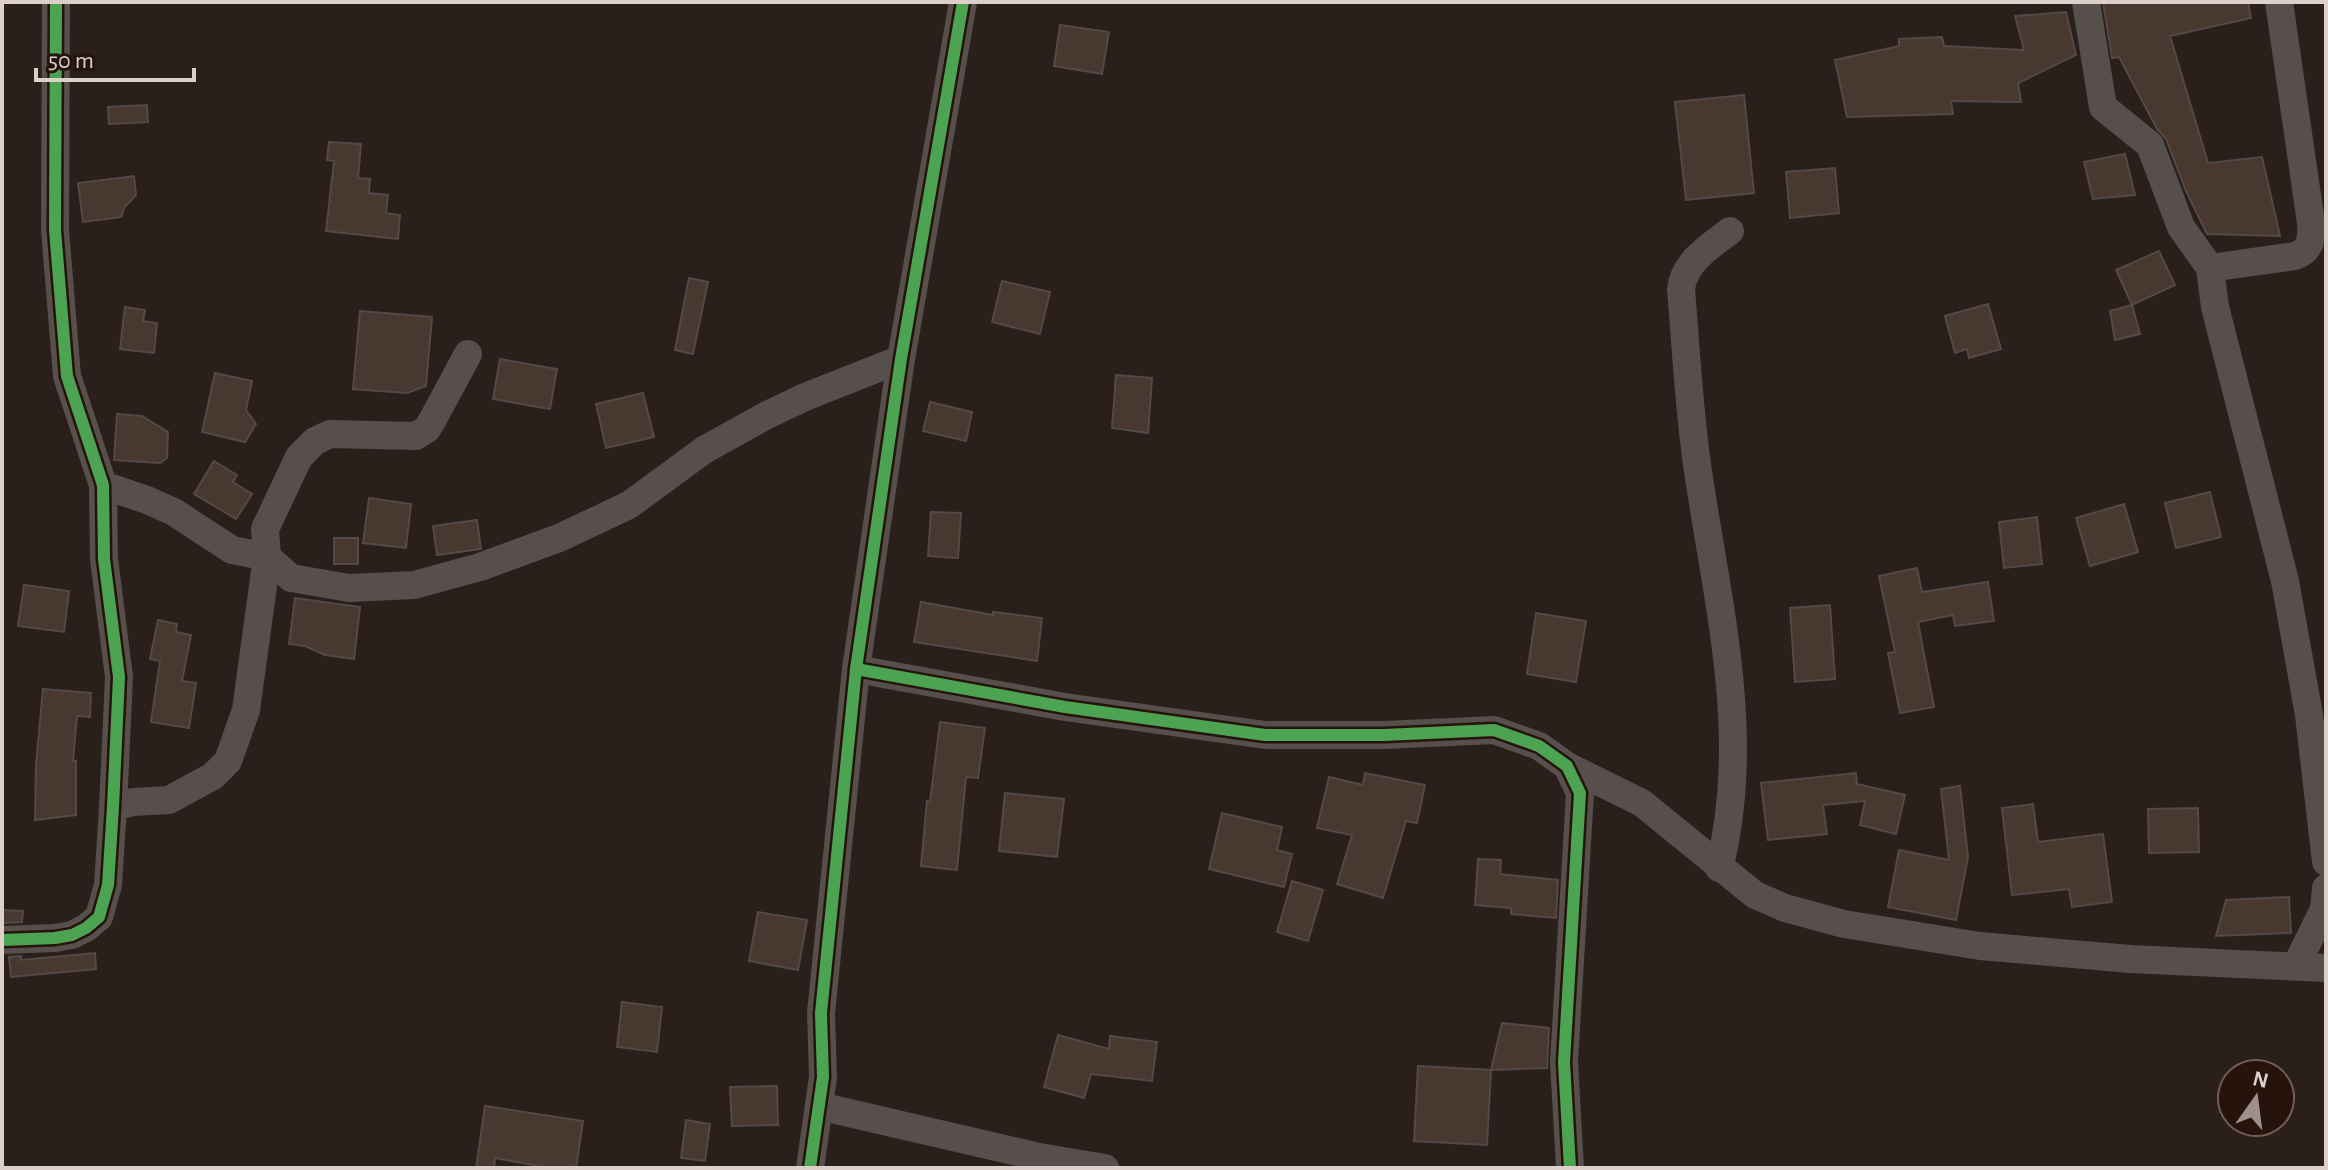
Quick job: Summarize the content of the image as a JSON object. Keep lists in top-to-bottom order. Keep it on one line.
{"scale_bar":"50 m","north":"top"}
